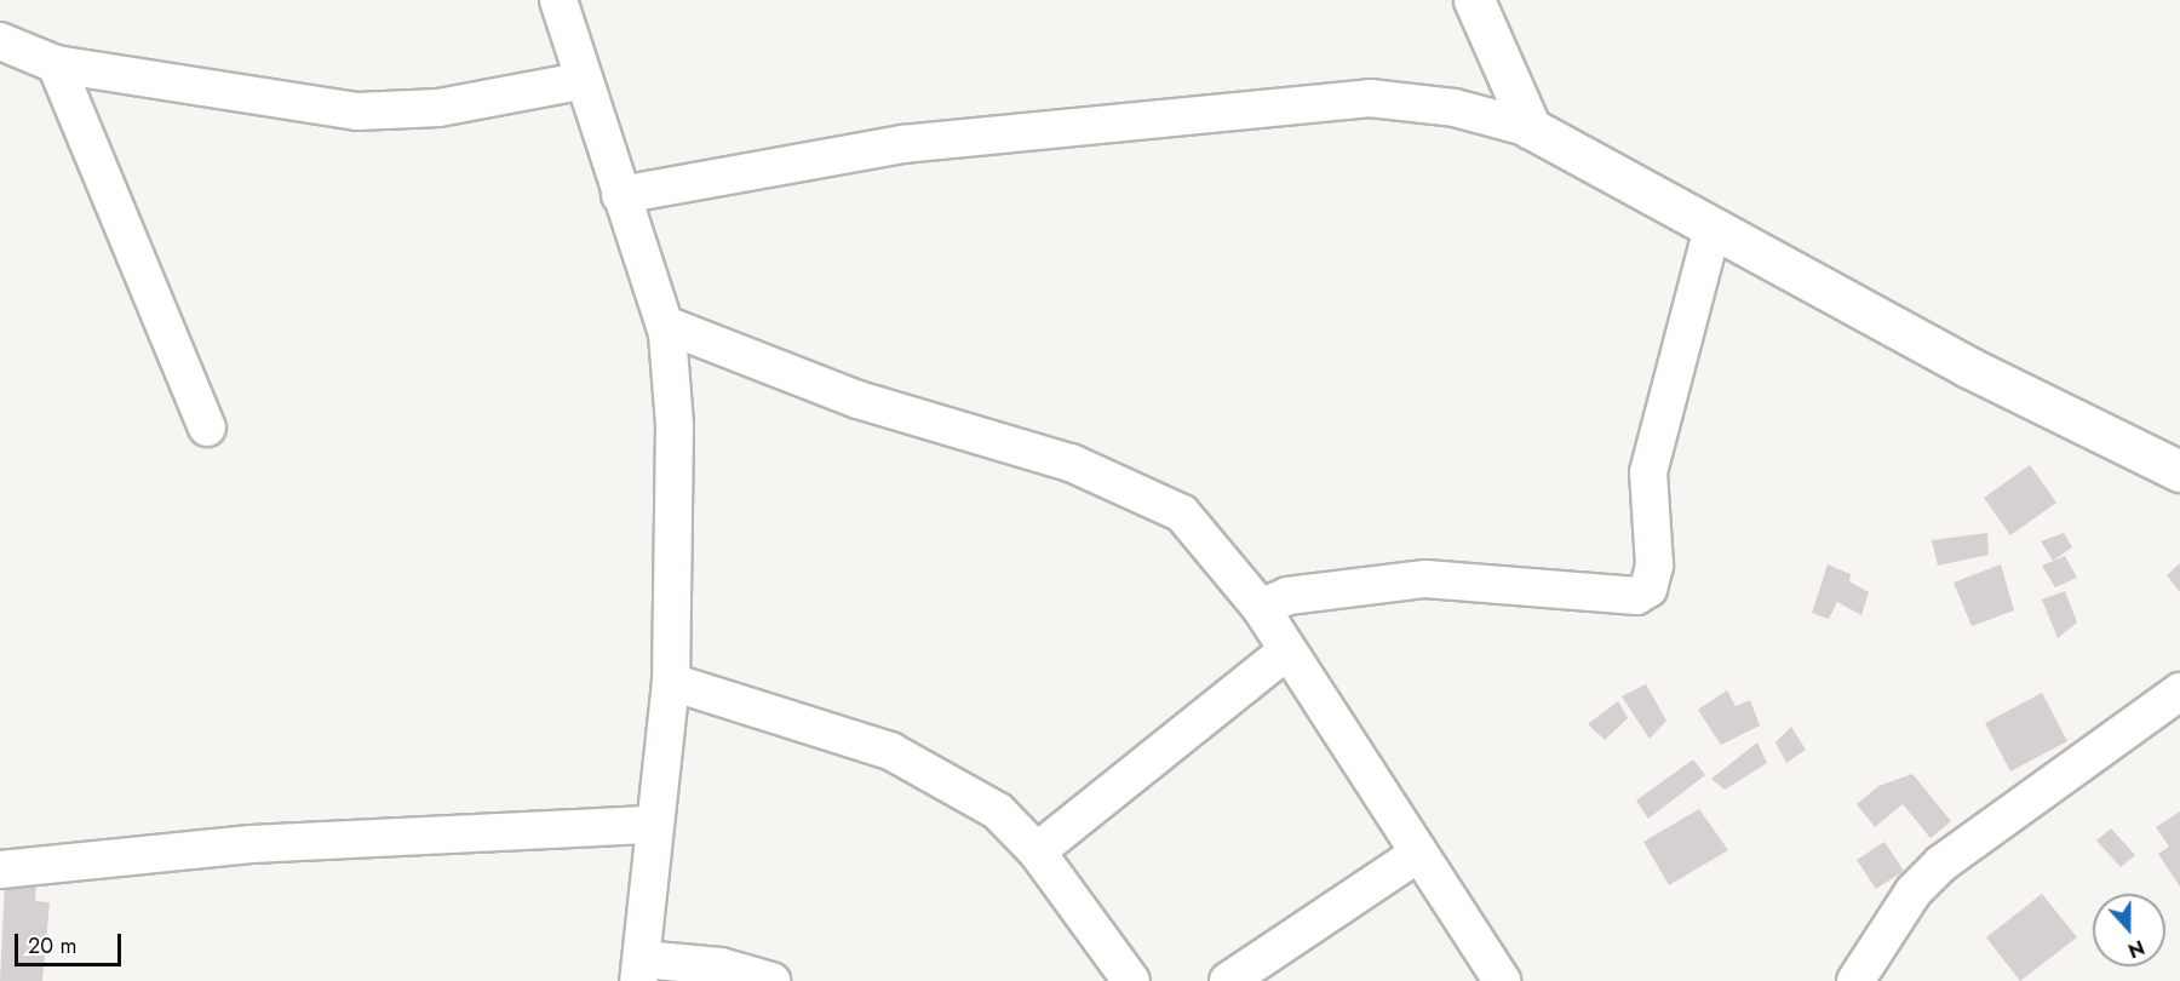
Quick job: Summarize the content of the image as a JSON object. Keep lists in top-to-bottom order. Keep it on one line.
{"scale_bar":"20 m","north":"bottom"}
